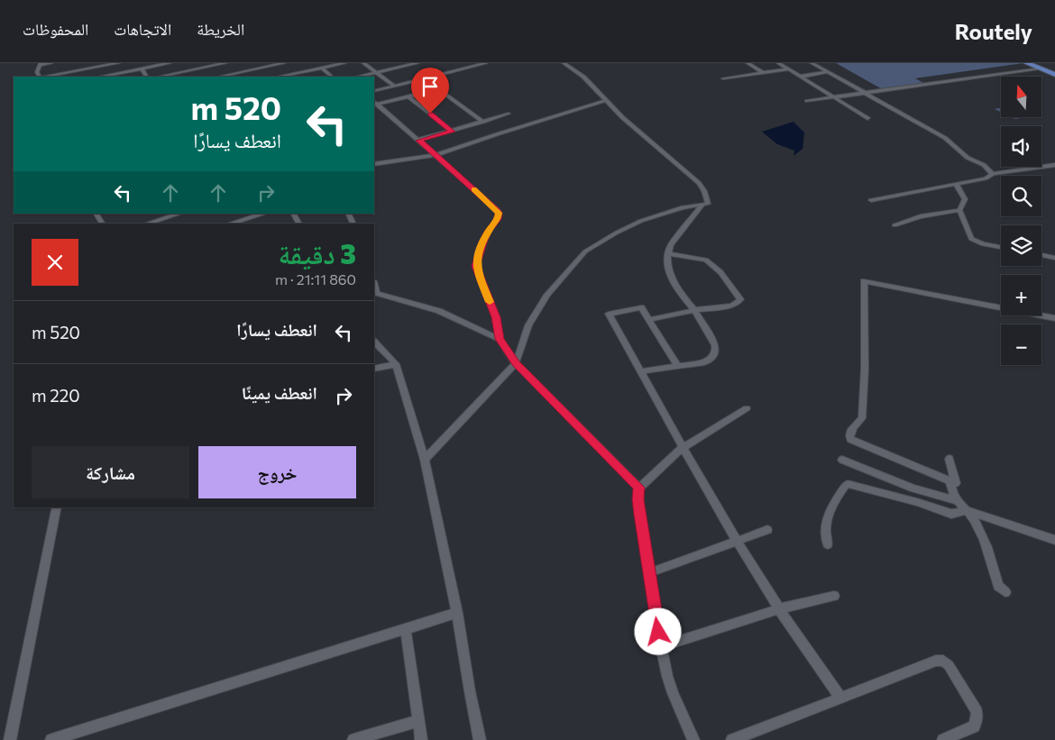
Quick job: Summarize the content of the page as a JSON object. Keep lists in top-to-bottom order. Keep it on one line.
{"north":"top","page":{"header":"Routely","nav":["الخريطة","الاتجاهات","المحفوظات"],"map_buttons":["+","−"],"turn":["520 m","انعطف يسارًا"],"heading":["3 دقيقة","860 m · 21:11"],"list":[{"name":"انعطف يسارًا","value":"520 m"},{"name":"انعطف يمينًا","value":"220 m"}],"buttons":["خروج","مشاركة"]}}
